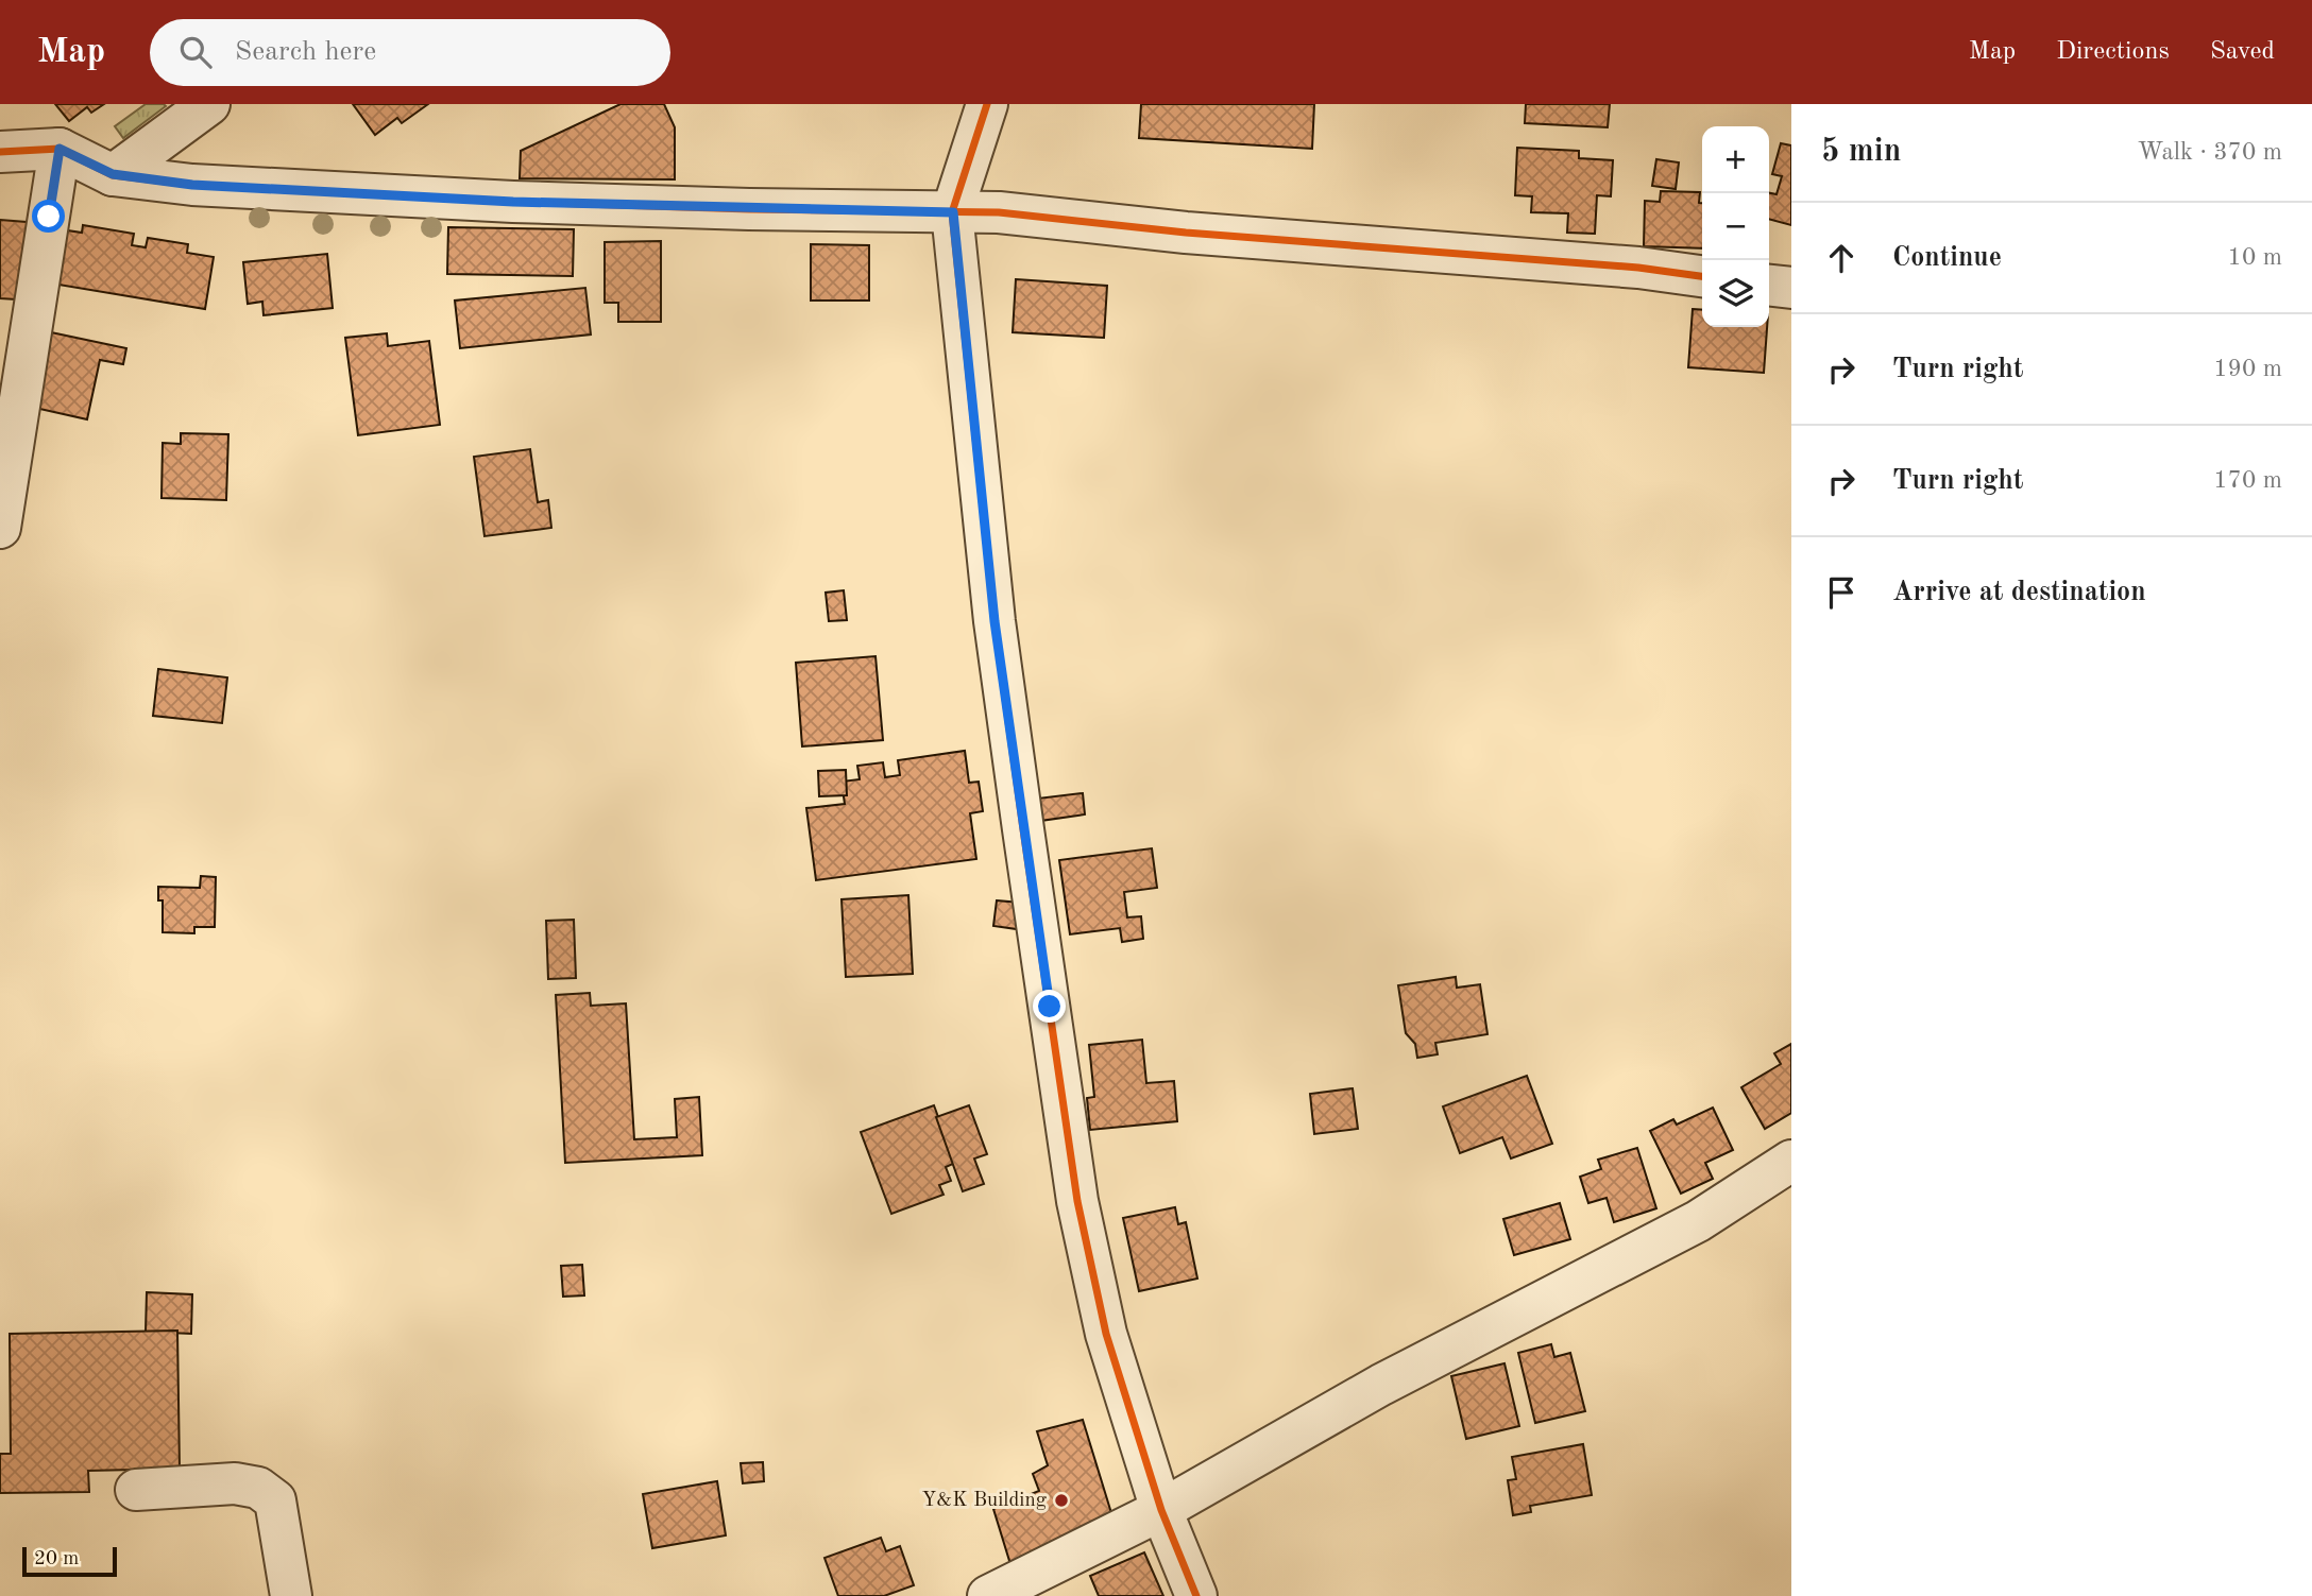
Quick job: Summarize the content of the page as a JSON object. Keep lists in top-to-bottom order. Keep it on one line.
{"places":["Y&K Building"],"scale_bar":"20 m","page":{"header":"Map","search":"Search here","nav":["Map","Directions","Saved"],"heading":["5 min","Walk · 370 m"],"map_buttons":["+","−"],"list":[["Continue","10 m"],["Turn right","190 m"],["Turn right","170 m"],"Arrive at destination"],"scale":"20 m"}}
